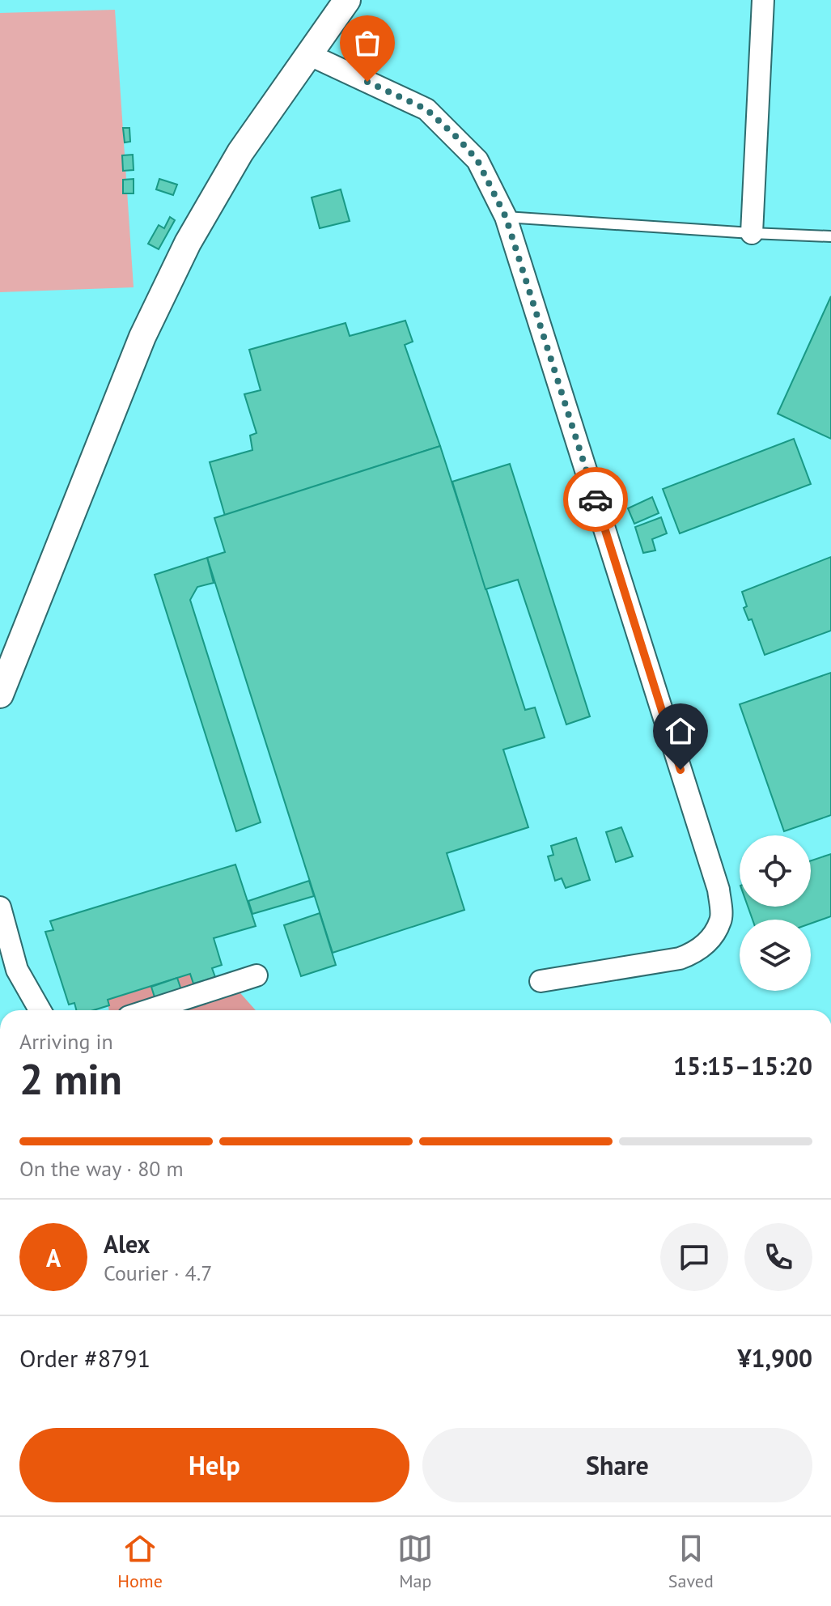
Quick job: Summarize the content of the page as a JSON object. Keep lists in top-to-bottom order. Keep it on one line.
{"page":{"heading":["2 min","Arriving in","15:15–15:20"],"panel":["Alex","Courier · 4.7","Order #8791","¥1,900"],"bar":"On the way · 80 m","round":"A","buttons":["Help","Share"],"tabs":["Home","Map","Saved"]}}
